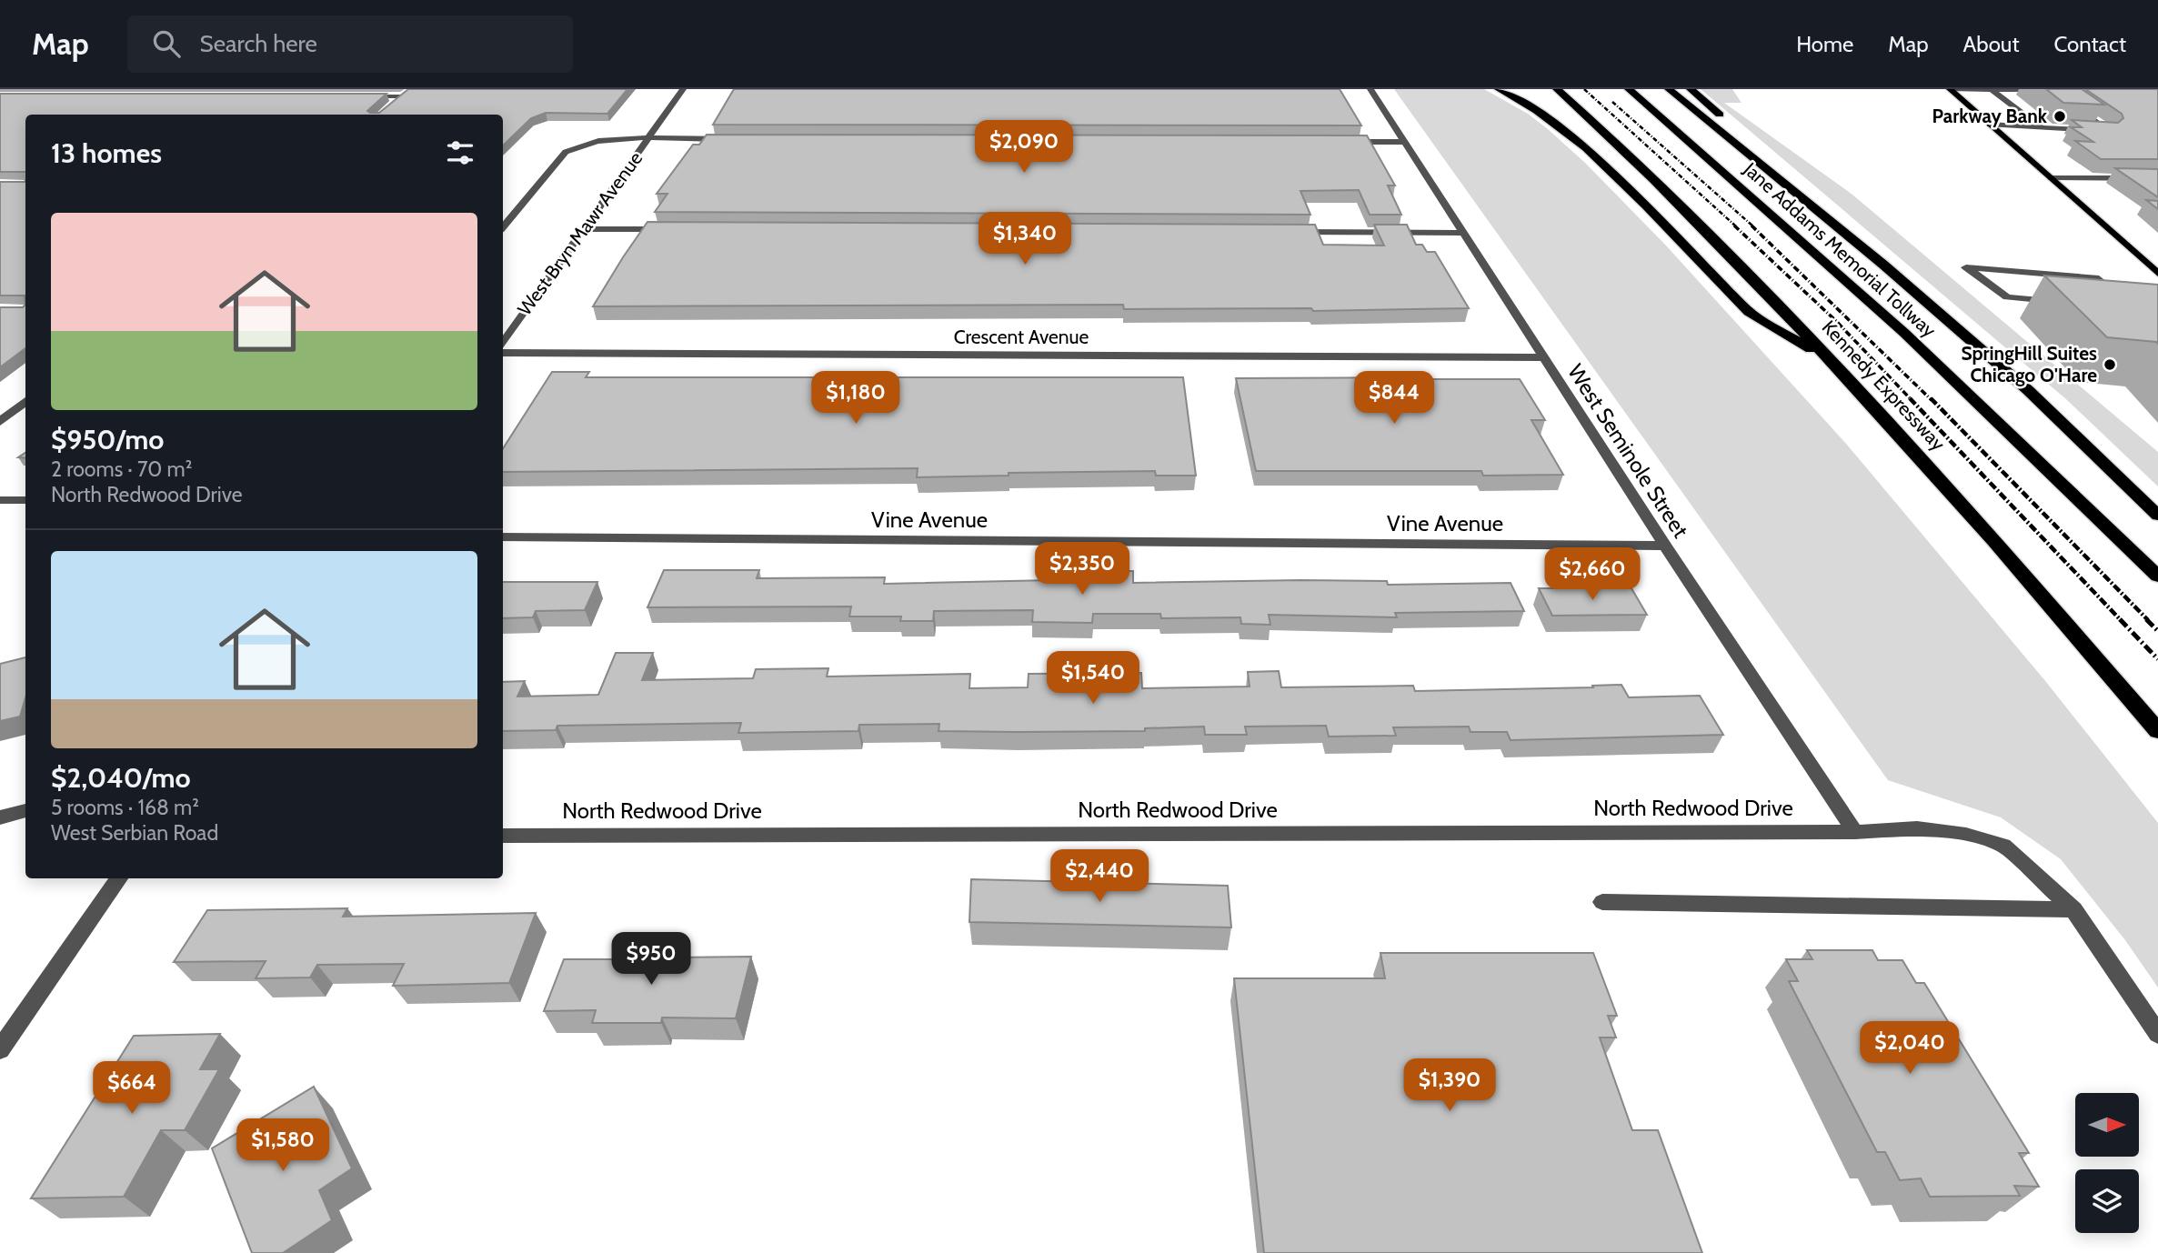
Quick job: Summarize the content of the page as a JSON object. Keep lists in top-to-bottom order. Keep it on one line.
{"streets":{"highway":["Jane Addams Memorial Tollway","Kennedy Expressway"],"street":["West Bryn Mawr Avenue","Crescent Avenue","West Seminole Street","Vine Avenue","North Redwood Drive"]},"crossings":[["Crescent Avenue","West Seminole Street"],["West Seminole Street","Vine Avenue"],["West Seminole Street","North Redwood Drive"]],"places":["Parkway Bank","SpringHill Suites Chicago O'Hare"],"north":"right","page":{"header":"Map","search":"Search here","nav":["Home","Map","About","Contact"],"heading":"13 homes","price":["$2,090","$1,340","$1,180","$844","$2,350","$2,660","$1,540","$2,440","$950","$2,040","$1,390","$664","$1,580"],"list":[{"name":"$950/mo","note":"2 rooms · 70 m² · North Redwood Drive"},{"name":"$2,040/mo","note":"5 rooms · 168 m² · West Serbian Road"}]}}
